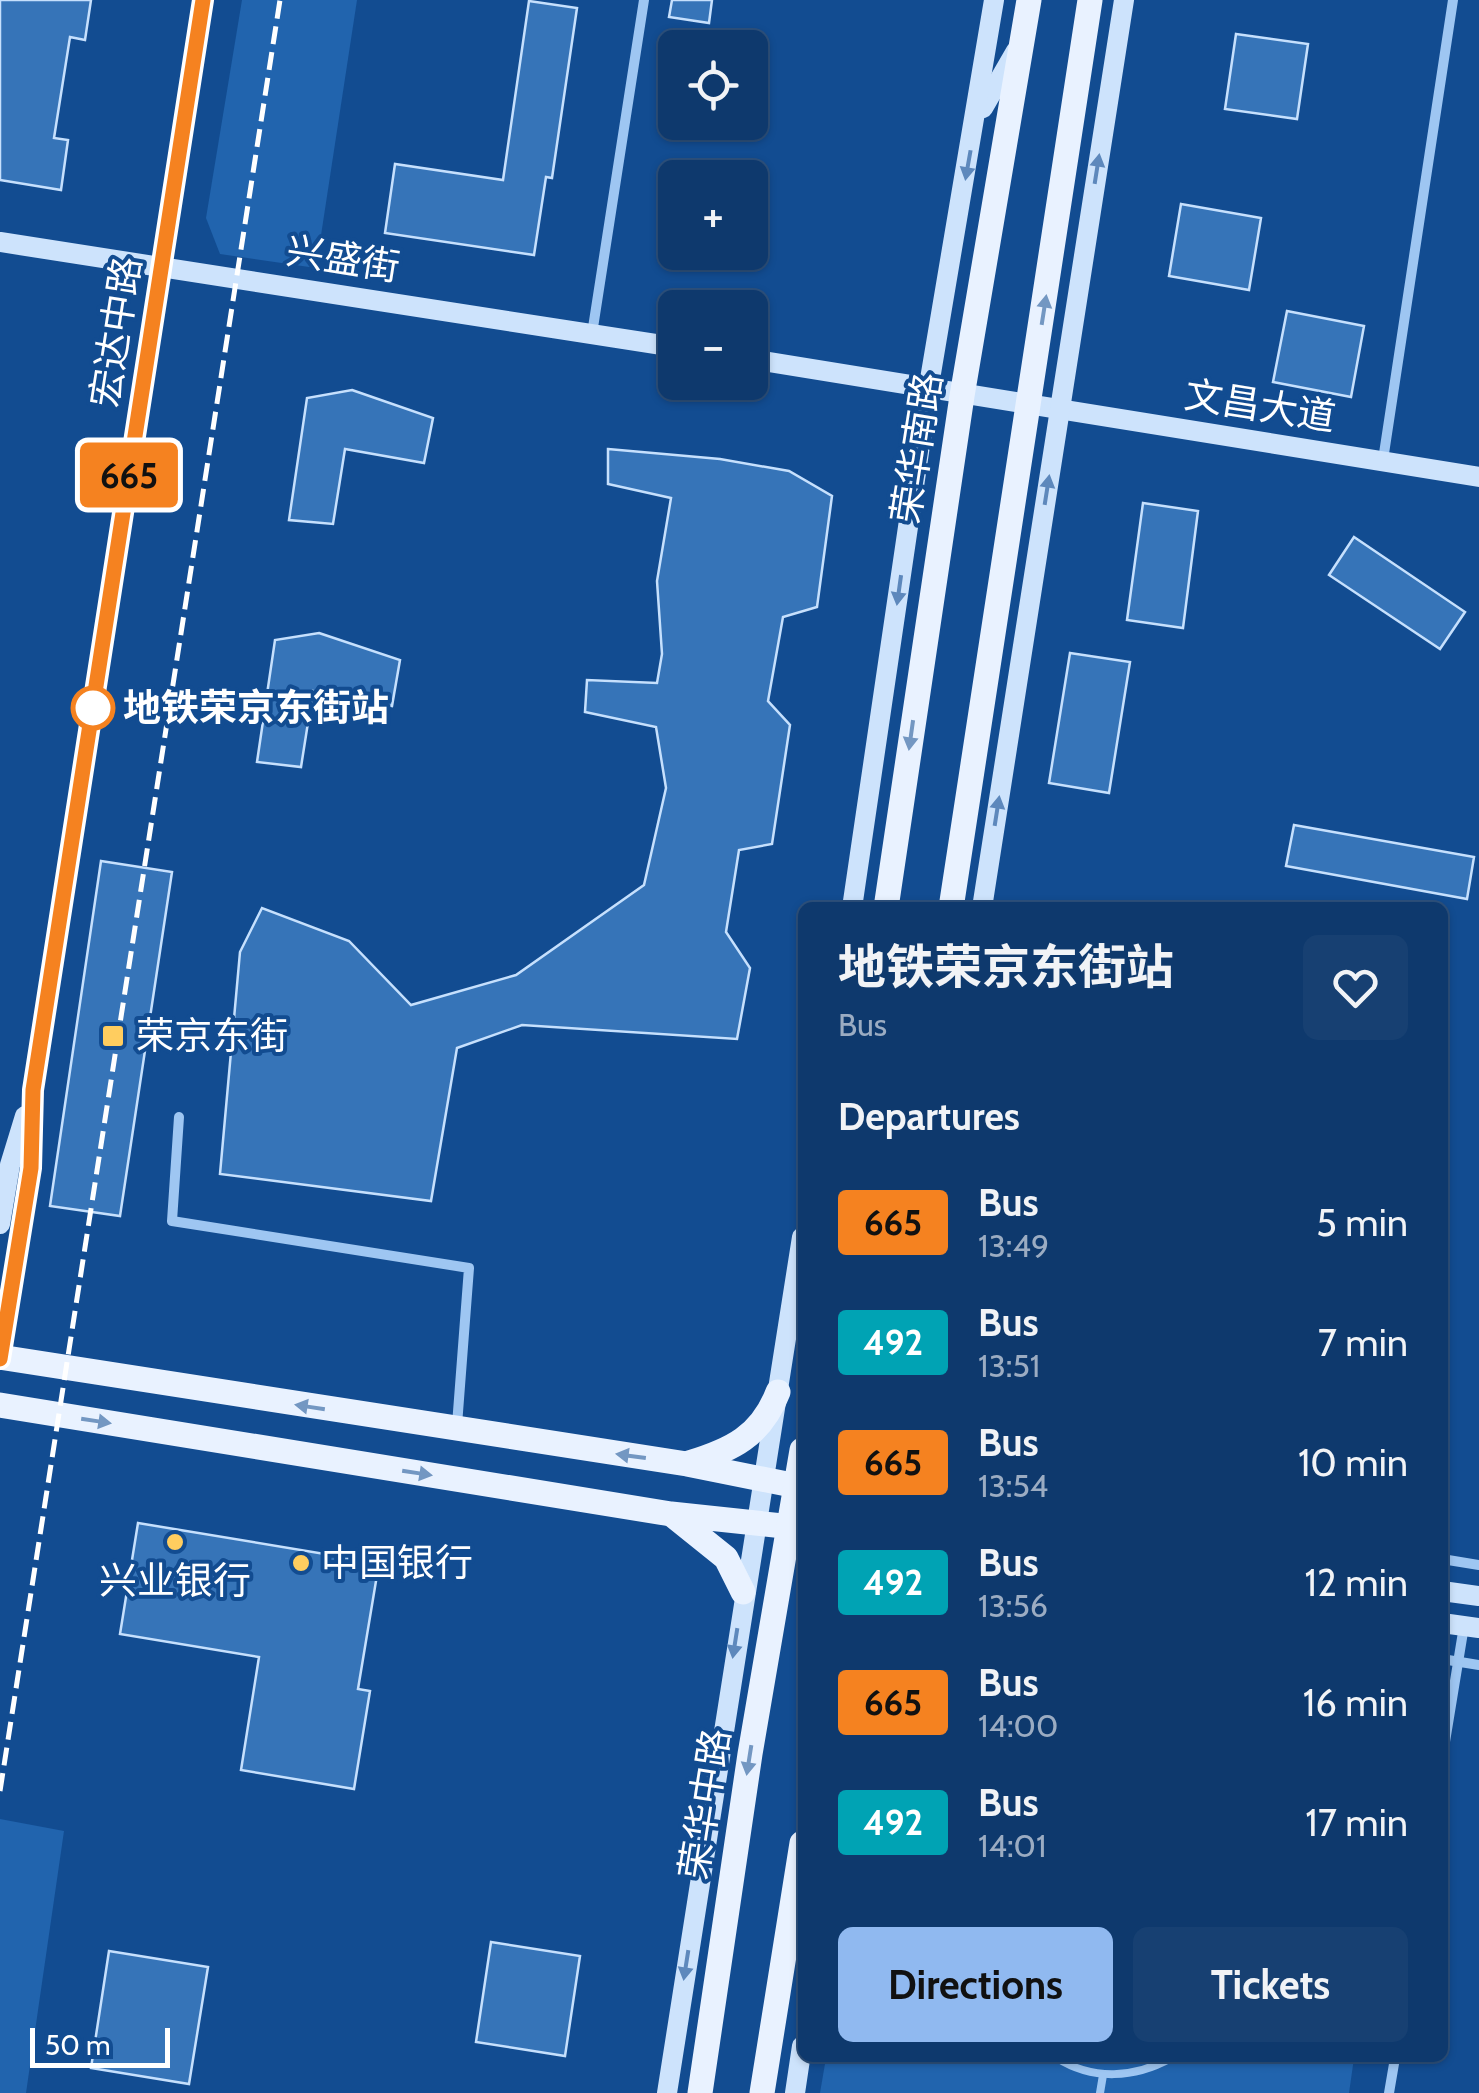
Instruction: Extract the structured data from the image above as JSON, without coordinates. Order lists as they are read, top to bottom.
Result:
{
  "streets": {
    "main road": ["荣华南路", "荣华中路"],
    "street": ["兴盛街", "宏达中路", "文昌大道"]
  },
  "crossings": [
    ["兴盛街", "宏达中路"],
    ["文昌大道", "荣华南路"]
  ],
  "places": {
    "other": ["地铁荣京东街站", "兴业银行", "中国银行"],
    "transit": ["荣京东街"]
  },
  "lines": ["bus line 665"],
  "scale_bar": "50 m",
  "page": {
    "on_map": "665",
    "map_buttons": ["+", "−"],
    "heading": [
      ["地铁荣京东街站", "Bus"],
      "Departures"
    ],
    "list": [
      {
        "mark": "665",
        "name": "Bus",
        "note": "13:49",
        "value": "5 min"
      },
      {
        "mark": "492",
        "name": "Bus",
        "note": "13:51",
        "value": "7 min"
      },
      {
        "mark": "665",
        "name": "Bus",
        "note": "13:54",
        "value": "10 min"
      },
      {
        "mark": "492",
        "name": "Bus",
        "note": "13:56",
        "value": "12 min"
      },
      {
        "mark": "665",
        "name": "Bus",
        "note": "14:00",
        "value": "16 min"
      },
      {
        "mark": "492",
        "name": "Bus",
        "note": "14:01",
        "value": "17 min"
      }
    ],
    "buttons": ["Directions", "Tickets"],
    "scale": "50 m"
  }
}
